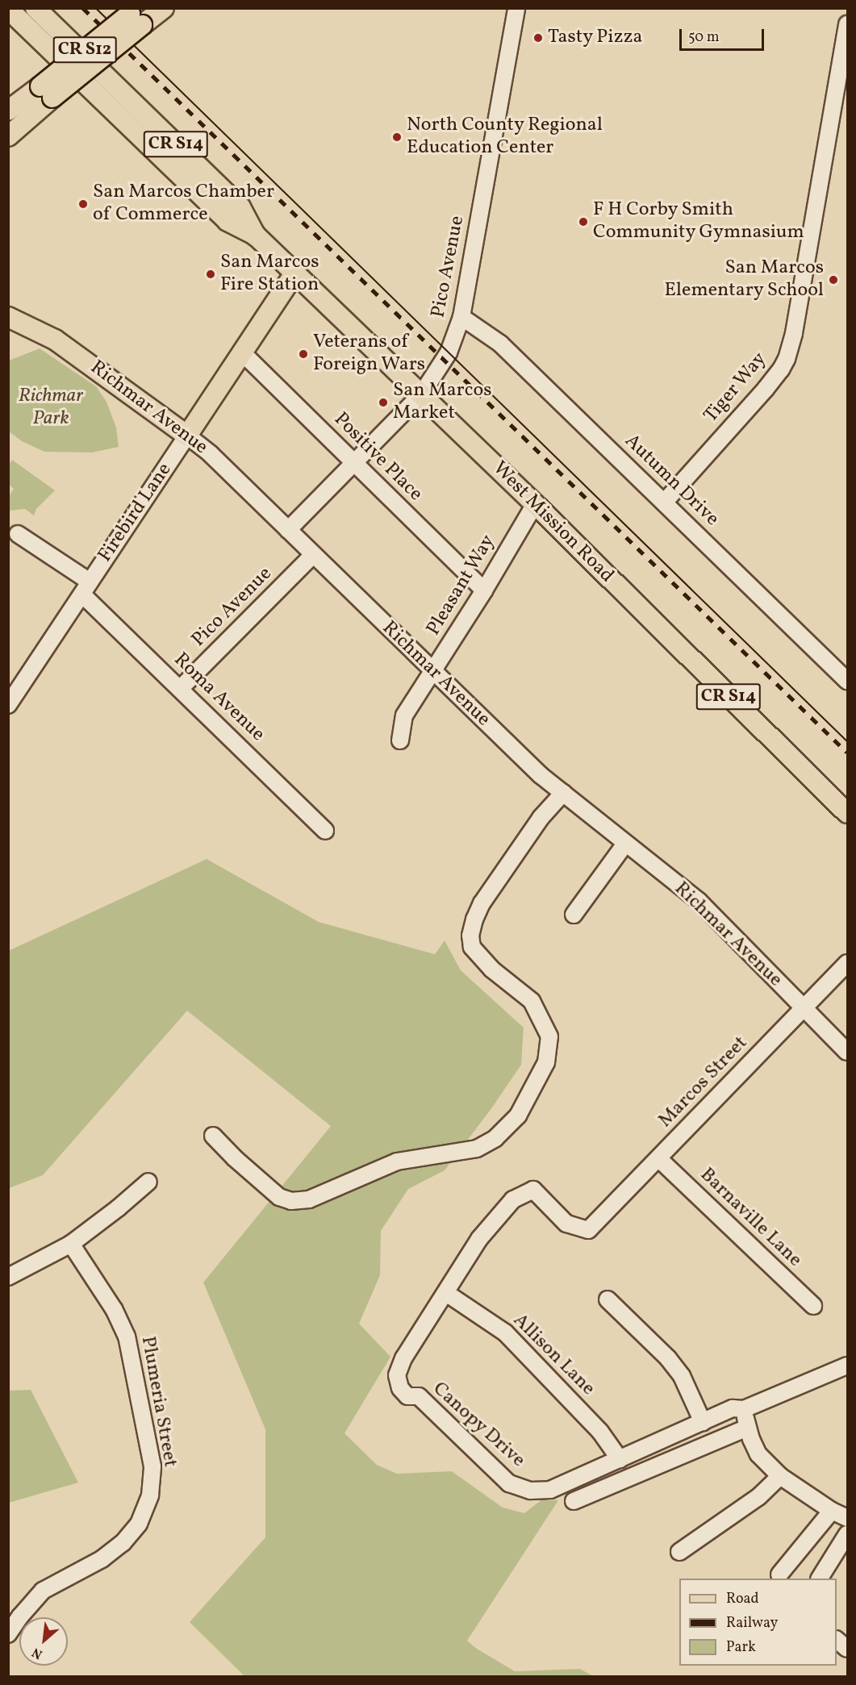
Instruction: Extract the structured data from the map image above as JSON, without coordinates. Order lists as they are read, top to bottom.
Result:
{
  "streets": {
    "main road": [
      "CR S12",
      "CR S14",
      "Richmar Avenue",
      "Firebird Lane",
      "West Mission Road"
    ],
    "street": [
      "Pico Avenue",
      "Tiger Way",
      "Positive Place",
      "Autumn Drive",
      "Pleasant Way",
      "Roma Avenue",
      "Marcos Street",
      "Barnaville Lane",
      "Allison Lane",
      "Plumeria Street",
      "Canopy Drive"
    ]
  },
  "crossings": [
    ["Pico Avenue", "Richmar Avenue"],
    ["Pico Avenue", "Positive Place"],
    ["Pico Avenue", "Autumn Drive"],
    ["Pico Avenue", "West Mission Road"],
    ["Pico Avenue", "Roma Avenue"],
    ["Tiger Way", "Autumn Drive"],
    ["Richmar Avenue", "Firebird Lane"],
    ["Richmar Avenue", "Pleasant Way"],
    ["Richmar Avenue", "Marcos Street"],
    ["Positive Place", "Firebird Lane"],
    ["Positive Place", "Pleasant Way"],
    ["Firebird Lane", "West Mission Road"],
    ["Firebird Lane", "Roma Avenue"],
    ["West Mission Road", "Pleasant Way"],
    ["Marcos Street", "Barnaville Lane"],
    ["Marcos Street", "Canopy Drive"],
    ["Allison Lane", "Canopy Drive"]
  ],
  "parks": ["Richmar Park"],
  "places": [
    "Tasty Pizza",
    "North County Regional Education Center",
    "San Marcos Chamber of Commerce",
    "F H Corby Smith Community Gymnasium",
    "San Marcos Fire Station",
    "San Marcos Elementary School",
    "Veterans of Foreign Wars",
    "San Marcos Market"
  ],
  "legend": ["Road", "Railway", "Park"],
  "scale_bar": "50 m",
  "north": "bottom left"
}
